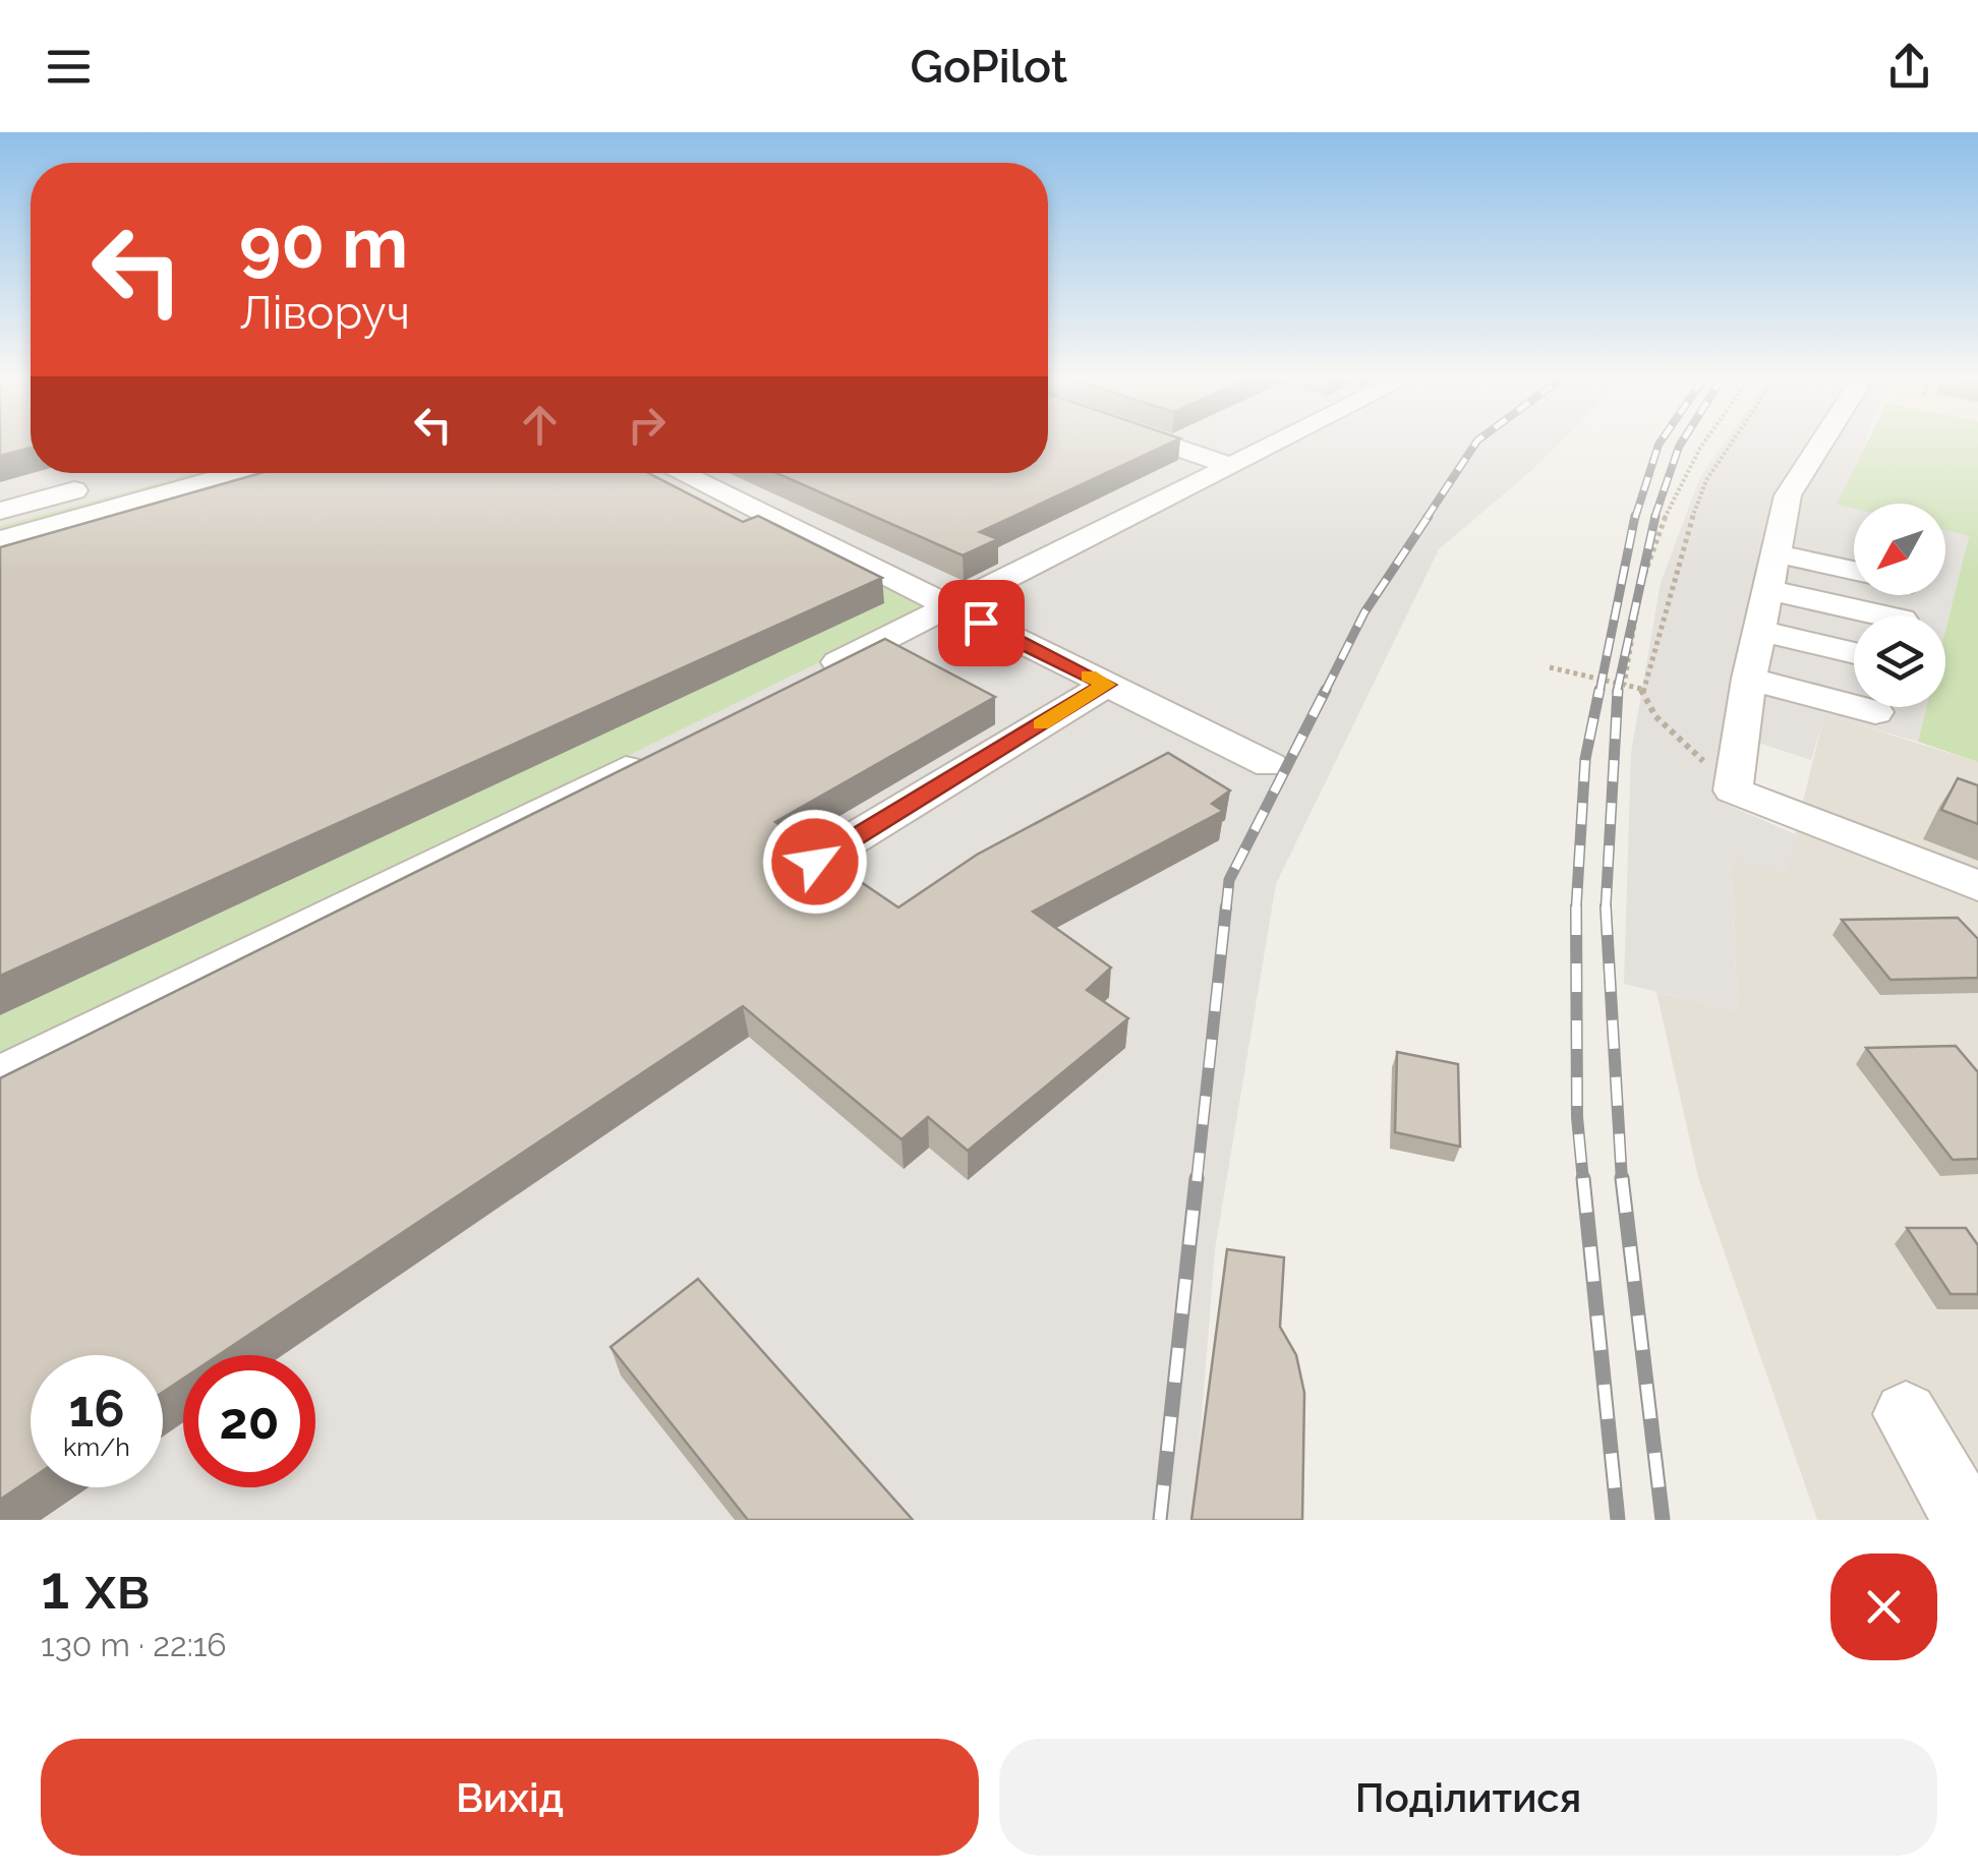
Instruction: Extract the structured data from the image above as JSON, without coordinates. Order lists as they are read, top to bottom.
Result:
{
  "north": "bottom left",
  "page": {
    "header": "GoPilot",
    "turn": ["90 m", "Ліворуч"],
    "speed": "16 km/h",
    "limit": "20",
    "heading": ["1 хв", "130 m · 22:16"],
    "buttons": ["Вихід", "Поділитися"]
  }
}
